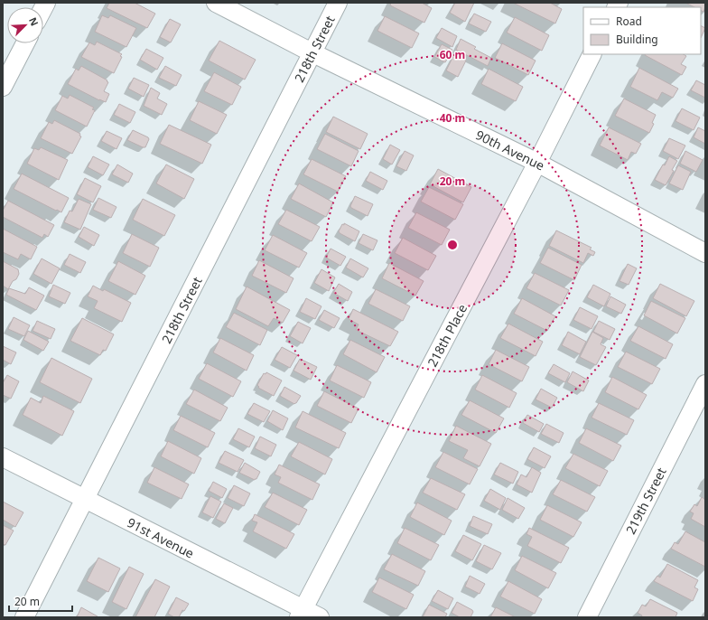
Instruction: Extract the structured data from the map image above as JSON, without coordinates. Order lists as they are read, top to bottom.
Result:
{
  "streets": {
    "street": [
      "218th Street",
      "90th Avenue",
      "218th Place",
      "219th Street",
      "91st Avenue"
    ]
  },
  "crossings": [
    ["218th Street", "90th Avenue"],
    ["218th Street", "91st Avenue"],
    ["90th Avenue", "218th Place"],
    ["218th Place", "91st Avenue"]
  ],
  "legend": ["Road", "Building"],
  "scale_bar": "20 m",
  "north": "top right",
  "rings": ["60 m", "40 m", "20 m"]
}
